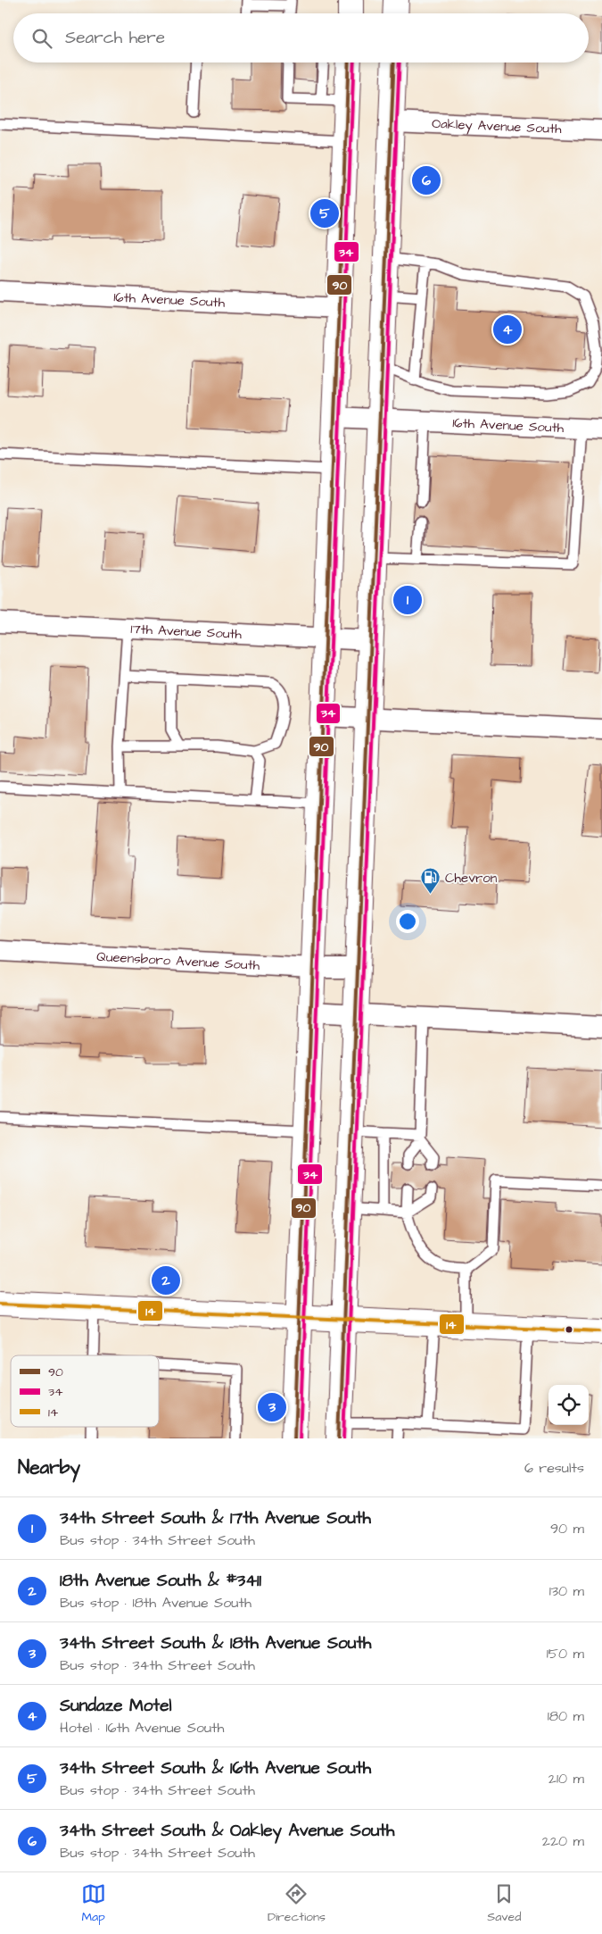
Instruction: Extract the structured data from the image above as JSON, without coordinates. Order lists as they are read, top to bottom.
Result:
{
  "streets": {
    "street": [
      "Oakley Avenue South",
      "16th Avenue South",
      "17th Avenue South",
      "Queensboro Avenue South"
    ]
  },
  "places": {
    "fuel station": ["Chevron"]
  },
  "lines": ["transit line 90", "transit line 34", "transit line 14"],
  "legend": ["90", "34", "14"],
  "page": {
    "search": "Search here",
    "pins": [
      "6",
      "5",
      "4",
      "1",
      "2",
      "3"
    ],
    "heading": ["Nearby", "6 results"],
    "list": [
      {
        "mark": "1",
        "name": "34th Street South & 17th Avenue South",
        "note": "Bus stop · 34th Street South",
        "value": "90 m"
      },
      {
        "mark": "2",
        "name": "18th Avenue South & #3411",
        "note": "Bus stop · 18th Avenue South",
        "value": "130 m"
      },
      {
        "mark": "3",
        "name": "34th Street South & 18th Avenue South",
        "note": "Bus stop · 34th Street South",
        "value": "150 m"
      },
      {
        "mark": "4",
        "name": "Sundaze Motel",
        "note": "Hotel · 16th Avenue South",
        "value": "180 m"
      },
      {
        "mark": "5",
        "name": "34th Street South & 16th Avenue South",
        "note": "Bus stop · 34th Street South",
        "value": "210 m"
      },
      {
        "mark": "6",
        "name": "34th Street South & Oakley Avenue South",
        "note": "Bus stop · 34th Street South",
        "value": "220 m"
      }
    ],
    "nav": ["Map", "Directions", "Saved"]
  }
}
